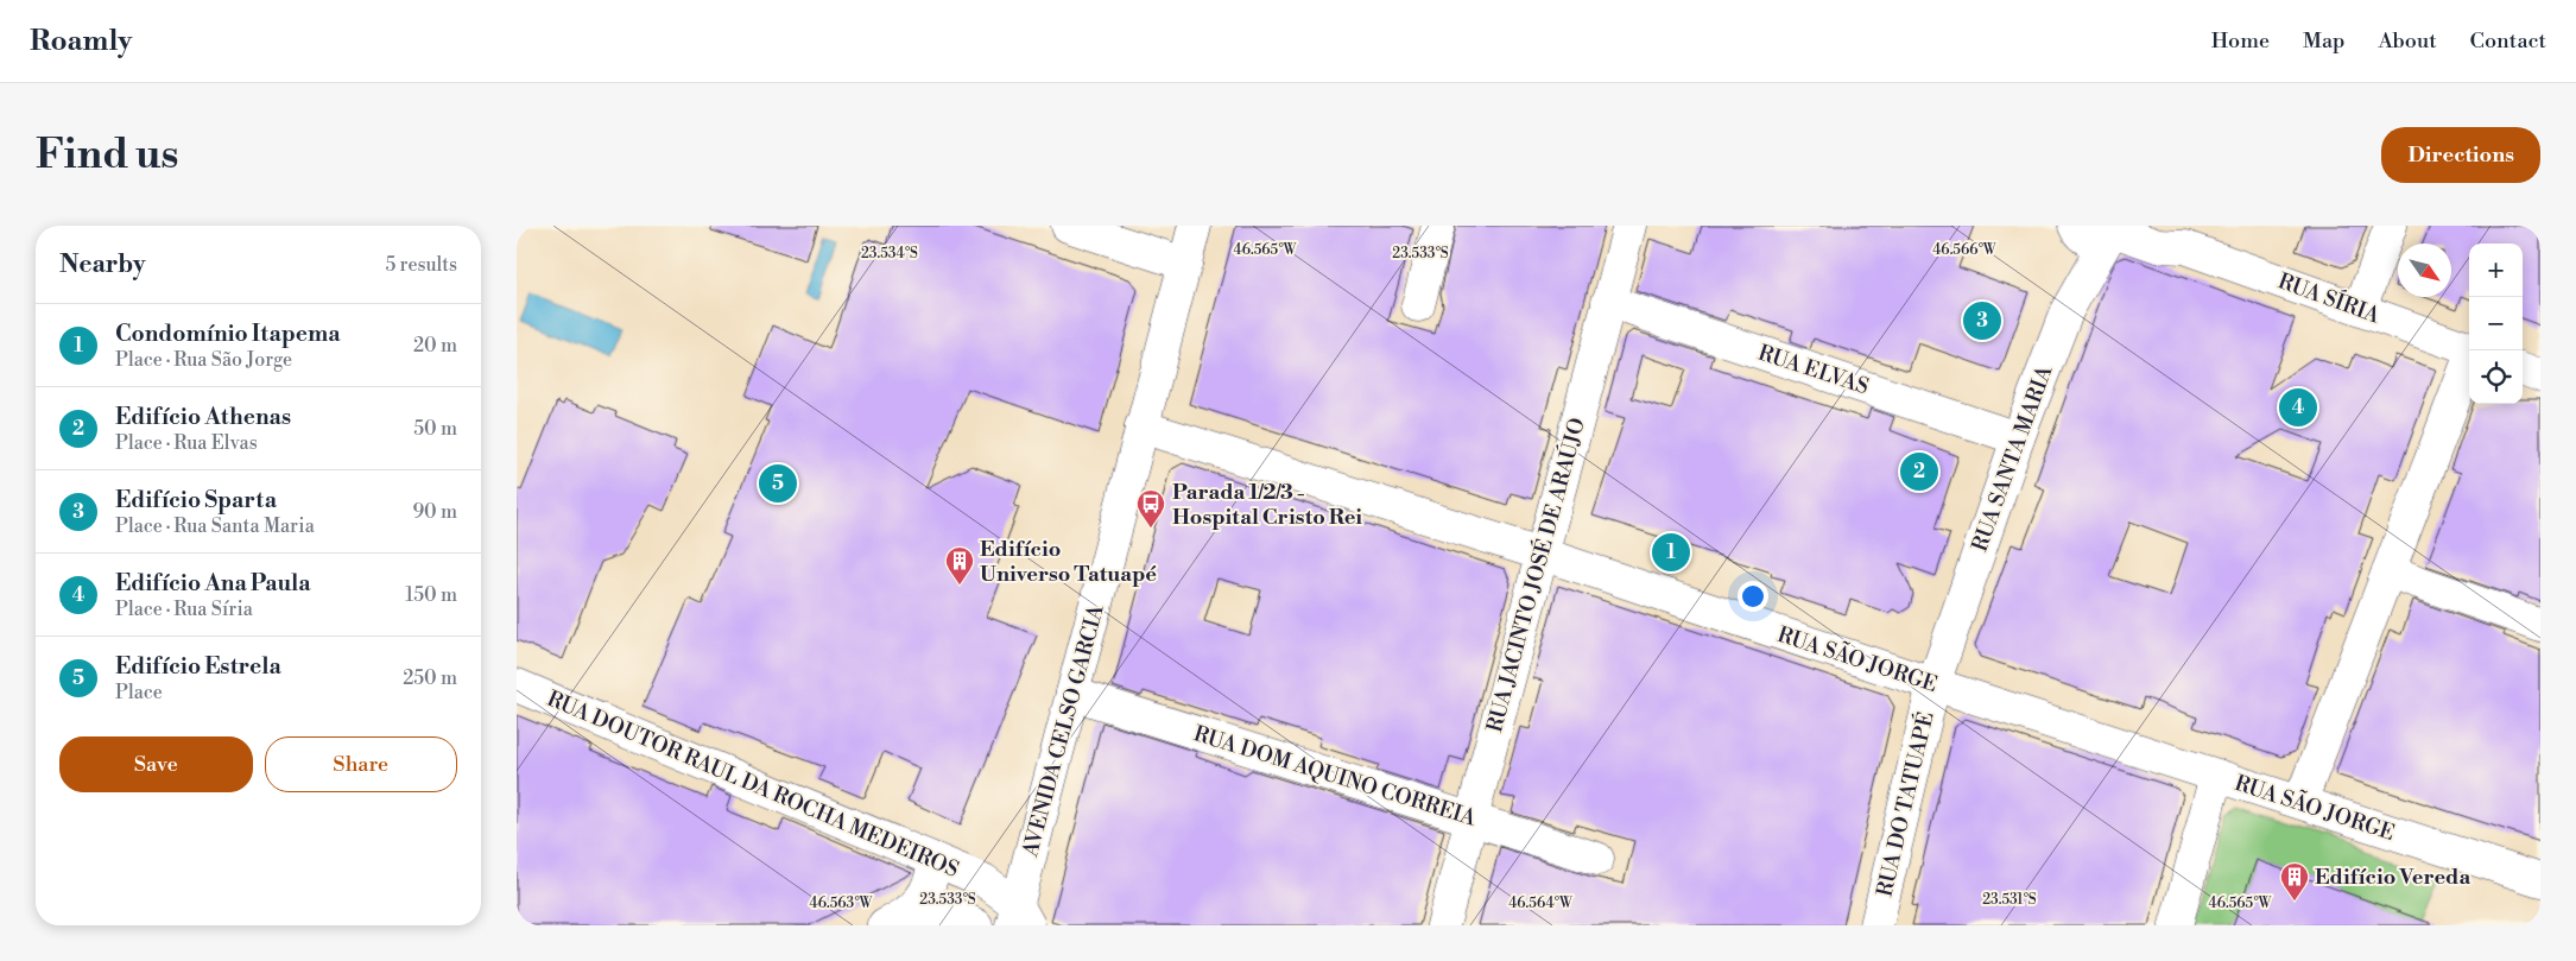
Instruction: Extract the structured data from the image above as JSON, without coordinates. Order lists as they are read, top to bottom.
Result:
{
  "streets": {
    "street": [
      "RUA SÍRIA",
      "RUA ELVAS",
      "RUA SANTA MARIA",
      "RUA JACINTO JOSÉ DE ARAÚJO",
      "RUA SÃO JORGE",
      "AVENIDA CELSO GARCIA",
      "RUA DOM AQUINO CORREIA",
      "RUA DOUTOR RAUL DA ROCHA MEDEIROS",
      "RUA DO TATUAPÉ"
    ]
  },
  "crossings": [
    ["RUA SÍRIA", "RUA SANTA MARIA"],
    ["RUA ELVAS", "RUA SANTA MARIA"],
    ["RUA ELVAS", "RUA JACINTO JOSÉ DE ARAÚJO"],
    ["RUA SANTA MARIA", "RUA SÃO JORGE"],
    ["RUA SANTA MARIA", "RUA DO TATUAPÉ"],
    ["RUA JACINTO JOSÉ DE ARAÚJO", "RUA SÃO JORGE"],
    ["RUA JACINTO JOSÉ DE ARAÚJO", "RUA DOM AQUINO CORREIA"],
    ["RUA SÃO JORGE", "AVENIDA CELSO GARCIA"],
    ["RUA SÃO JORGE", "RUA DO TATUAPÉ"],
    ["AVENIDA CELSO GARCIA", "RUA DOM AQUINO CORREIA"],
    ["AVENIDA CELSO GARCIA", "RUA DOUTOR RAUL DA ROCHA MEDEIROS"]
  ],
  "places": {
    "bus stop": ["Parada 1/2/3 - Hospital Cristo Rei"],
    "building": ["Edifício Universo Tatuapé", "Edifício Vereda"]
  },
  "north": "bottom right",
  "page": {
    "header": "Roamly",
    "nav": [
      "Home",
      "Map",
      "About",
      "Contact"
    ],
    "buttons": [
      "Directions",
      ["Save", "Share"]
    ],
    "title": "Find us",
    "heading": ["Nearby", "5 results"],
    "map_buttons": ["+", "−"],
    "pins": [
      "3",
      "4",
      "2",
      "5",
      "1"
    ],
    "list": [
      {
        "mark": "1",
        "name": "Condomínio Itapema",
        "note": "Place · Rua São Jorge",
        "value": "20 m"
      },
      {
        "mark": "2",
        "name": "Edifício Athenas",
        "note": "Place · Rua Elvas",
        "value": "50 m"
      },
      {
        "mark": "3",
        "name": "Edifício Sparta",
        "note": "Place · Rua Santa Maria",
        "value": "90 m"
      },
      {
        "mark": "4",
        "name": "Edifício Ana Paula",
        "note": "Place · Rua Síria",
        "value": "150 m"
      },
      {
        "mark": "5",
        "name": "Edifício Estrela",
        "note": "Place",
        "value": "250 m"
      }
    ]
  },
  "coordinates": [
    "46.565°W",
    "46.566°W",
    "23.534°S",
    "23.533°S",
    "23.531°S",
    "46.563°W",
    "46.564°W"
  ]
}
